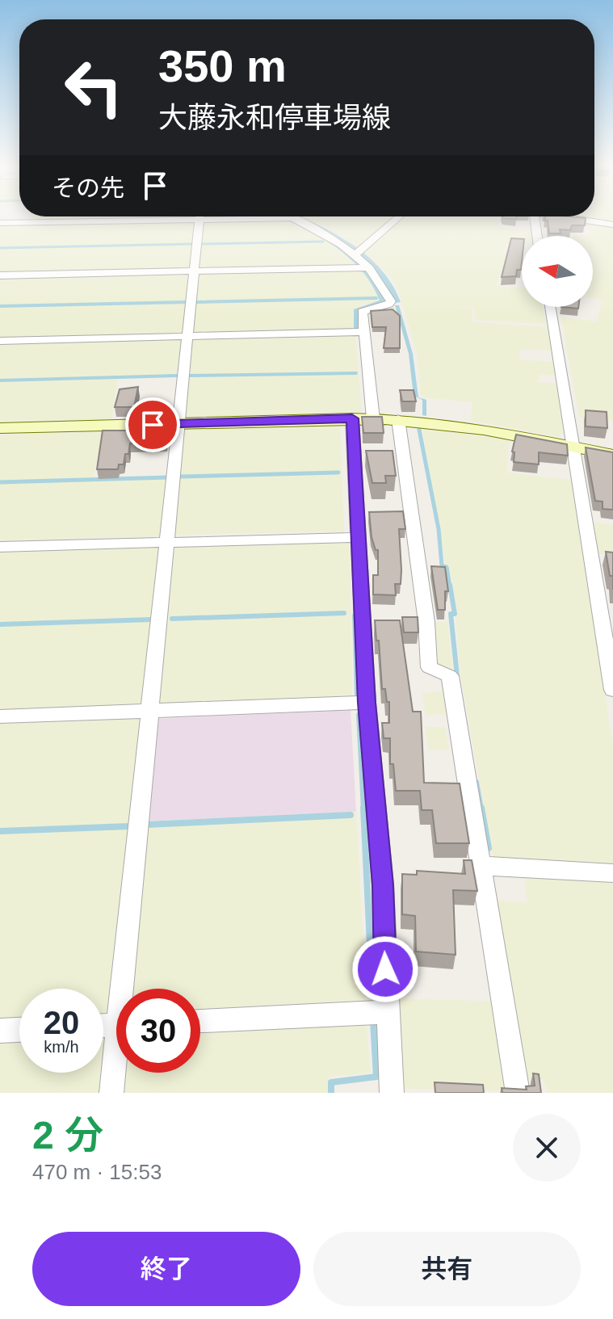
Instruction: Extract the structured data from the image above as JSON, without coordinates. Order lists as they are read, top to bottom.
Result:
{
  "north": "left",
  "page": {
    "turn": ["350 m", "大藤永和停車場線"],
    "then": "その先",
    "speed": "20 km/h",
    "limit": "30",
    "heading": ["2 分", "470 m · 15:53"],
    "buttons": ["終了", "共有"]
  }
}
